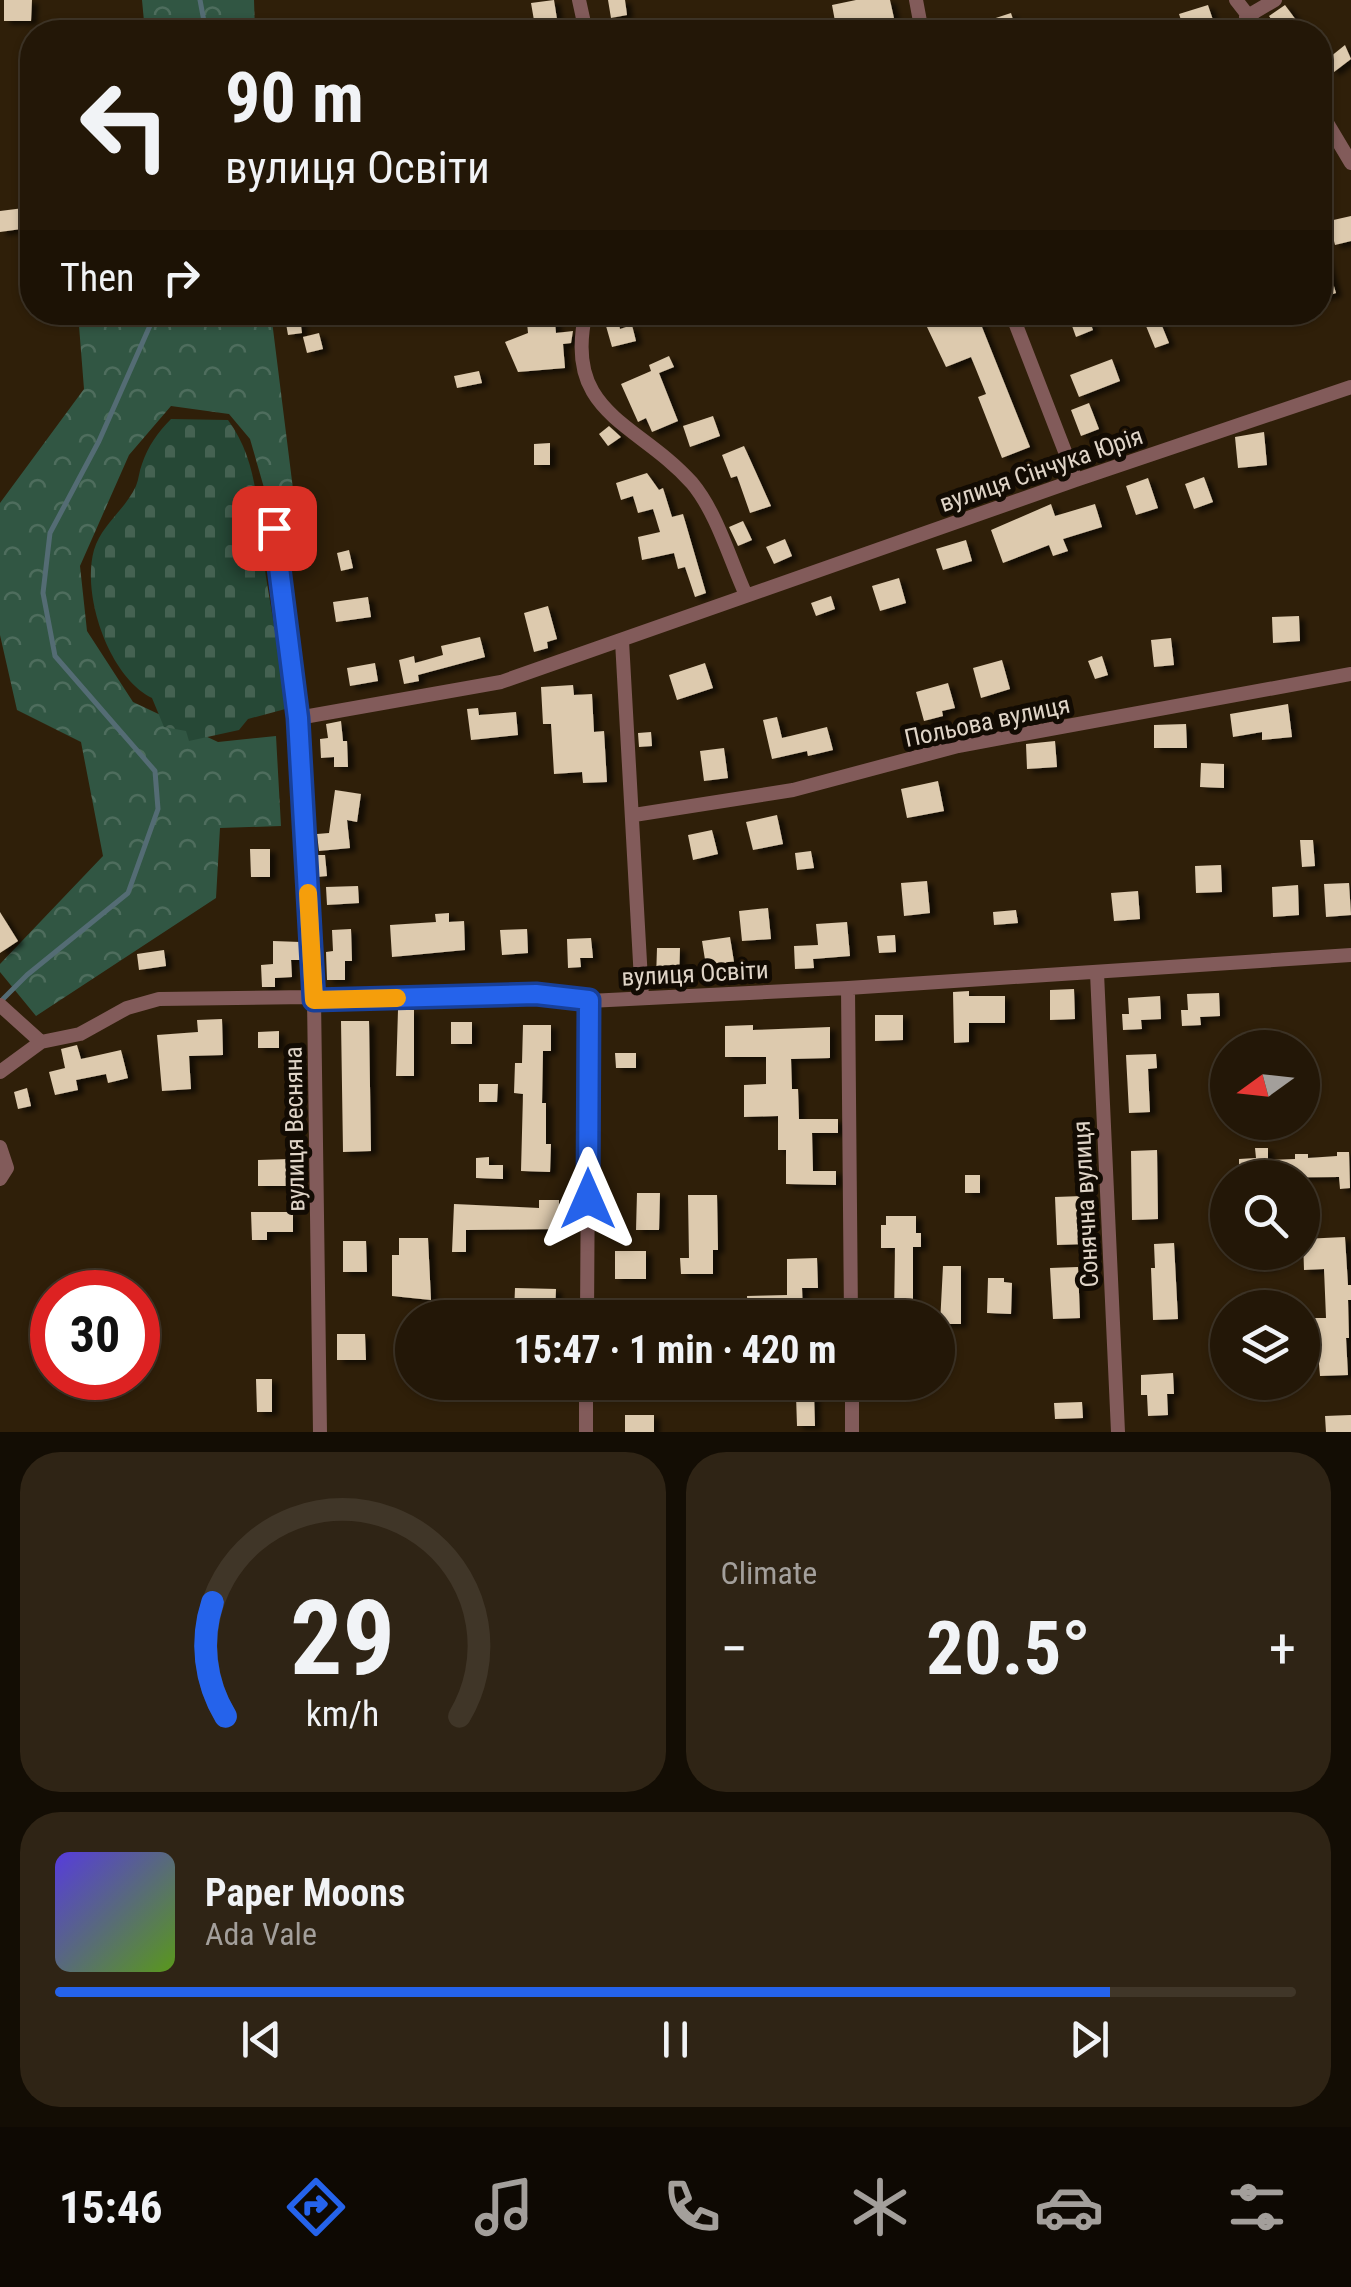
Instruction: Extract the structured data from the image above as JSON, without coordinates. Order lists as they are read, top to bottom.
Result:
{
  "streets": {
    "street": [
      "вулиця Сінчука Юрія",
      "Польова вулиця",
      "вулиця Освіти",
      "вулиця Весняна",
      "Сонячна вулиця"
    ]
  },
  "crossings": [
    ["вулиця Сінчука Юрія", "вулиця Весняна"],
    ["вулиця Освіти", "вулиця Весняна"],
    ["вулиця Освіти", "Сонячна вулиця"]
  ],
  "north": "left",
  "page": {
    "turn": ["90 m", "вулиця Освіти"],
    "then": "Then",
    "limit": "30",
    "trip": "15:47 · 1 min · 420 m",
    "tile": "Climate",
    "heat": ["−", "20.5°", "+"],
    "song": ["Paper Moons", "Ada Vale"],
    "tabs": "15:46",
    "gauge": ["29", "km/h"]
  }
}
